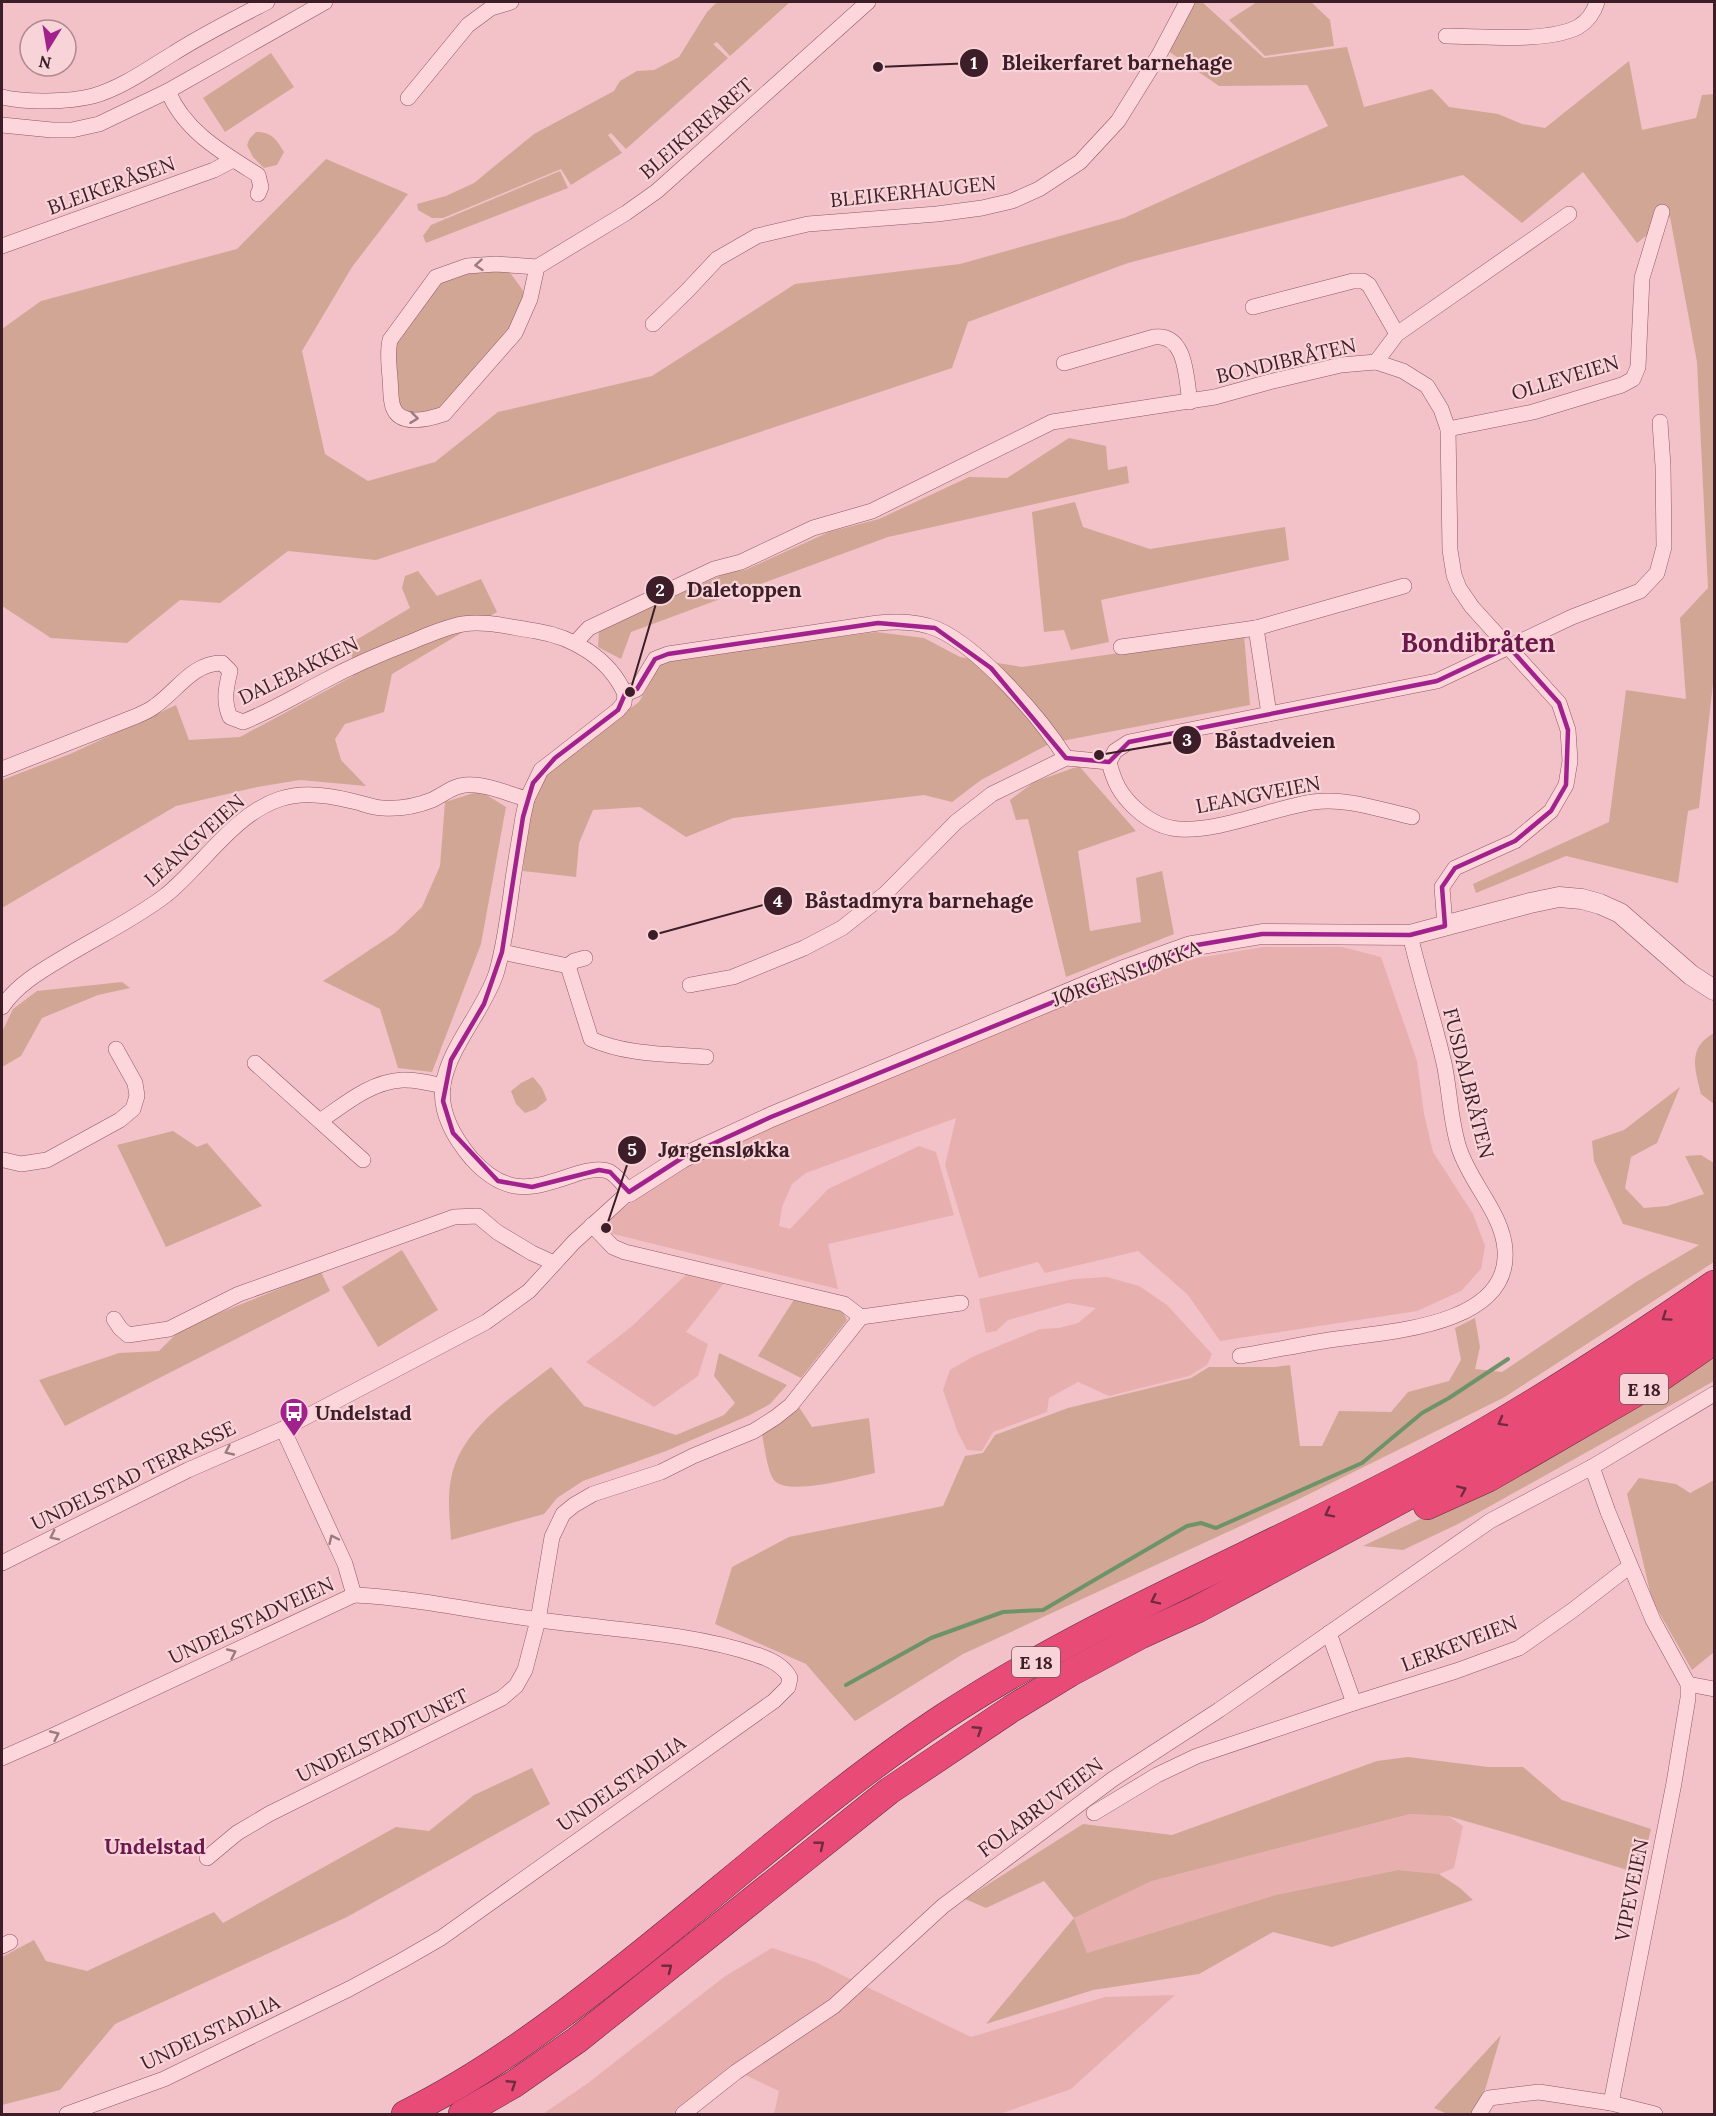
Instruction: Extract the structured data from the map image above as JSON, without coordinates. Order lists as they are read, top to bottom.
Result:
{
  "streets": {
    "highway": ["E 18"],
    "street": [
      "BLEIKERFARET",
      "BLEIKERÅSEN",
      "BLEIKERHAUGEN",
      "BONDIBRÅTEN",
      "OLLEVEIEN",
      "DALEBAKKEN",
      "LEANGVEIEN",
      "JØRGENSLØKKA",
      "FUSDALBRÅTEN",
      "UNDELSTAD TERRASSE",
      "UNDELSTADVEIEN",
      "LERKEVEIEN",
      "UNDELSTADTUNET",
      "UNDELSTADLIA",
      "FOLABRUVEIEN",
      "VIPEVEIEN"
    ]
  },
  "crossings": [
    ["BONDIBRÅTEN", "OLLEVEIEN"],
    ["BONDIBRÅTEN", "DALEBAKKEN"],
    ["BONDIBRÅTEN", "JØRGENSLØKKA"],
    ["JØRGENSLØKKA", "FUSDALBRÅTEN"],
    ["JØRGENSLØKKA", "UNDELSTAD TERRASSE"],
    ["JØRGENSLØKKA", "UNDELSTADVEIEN"],
    ["UNDELSTAD TERRASSE", "UNDELSTADVEIEN"],
    ["UNDELSTADVEIEN", "UNDELSTADLIA"],
    ["UNDELSTADTUNET", "UNDELSTADLIA"]
  ],
  "one_way": ["UNDELSTAD TERRASSE"],
  "districts": ["Bondibråten", "Undelstad"],
  "places": {
    "other": [
      "Bleikerfaret barnehage",
      "Daletoppen",
      "Båstadveien",
      "Båstadmyra barnehage",
      "Jørgensløkka"
    ],
    "bus stop": ["Undelstad"]
  },
  "north": "bottom"
}
